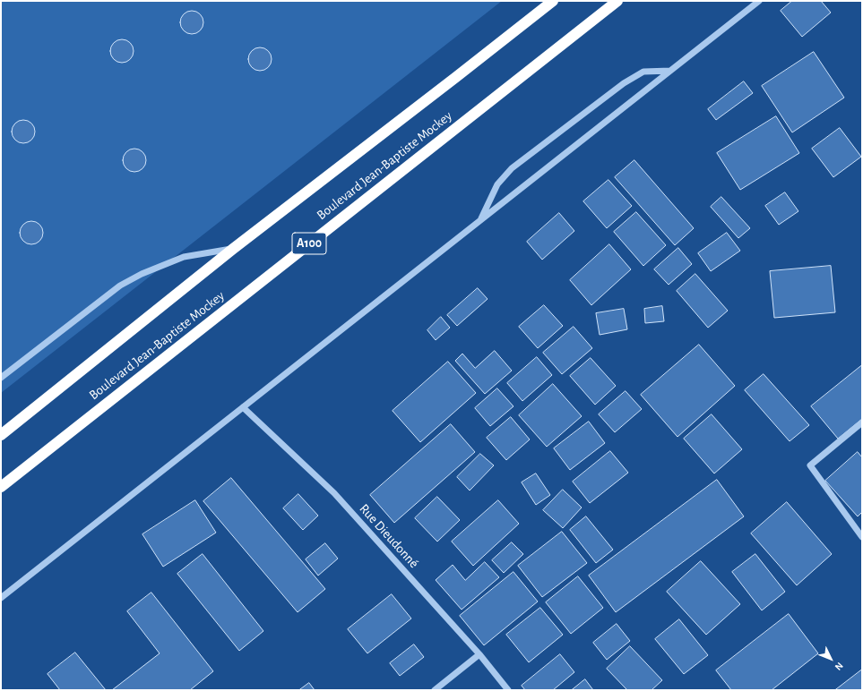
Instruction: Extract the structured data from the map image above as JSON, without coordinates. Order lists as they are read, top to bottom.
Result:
{
  "streets": {
    "highway": ["Boulevard Jean-Baptiste Mockey", "A100"],
    "street": ["Rue Dieudonné"]
  },
  "north": "bottom right"
}
